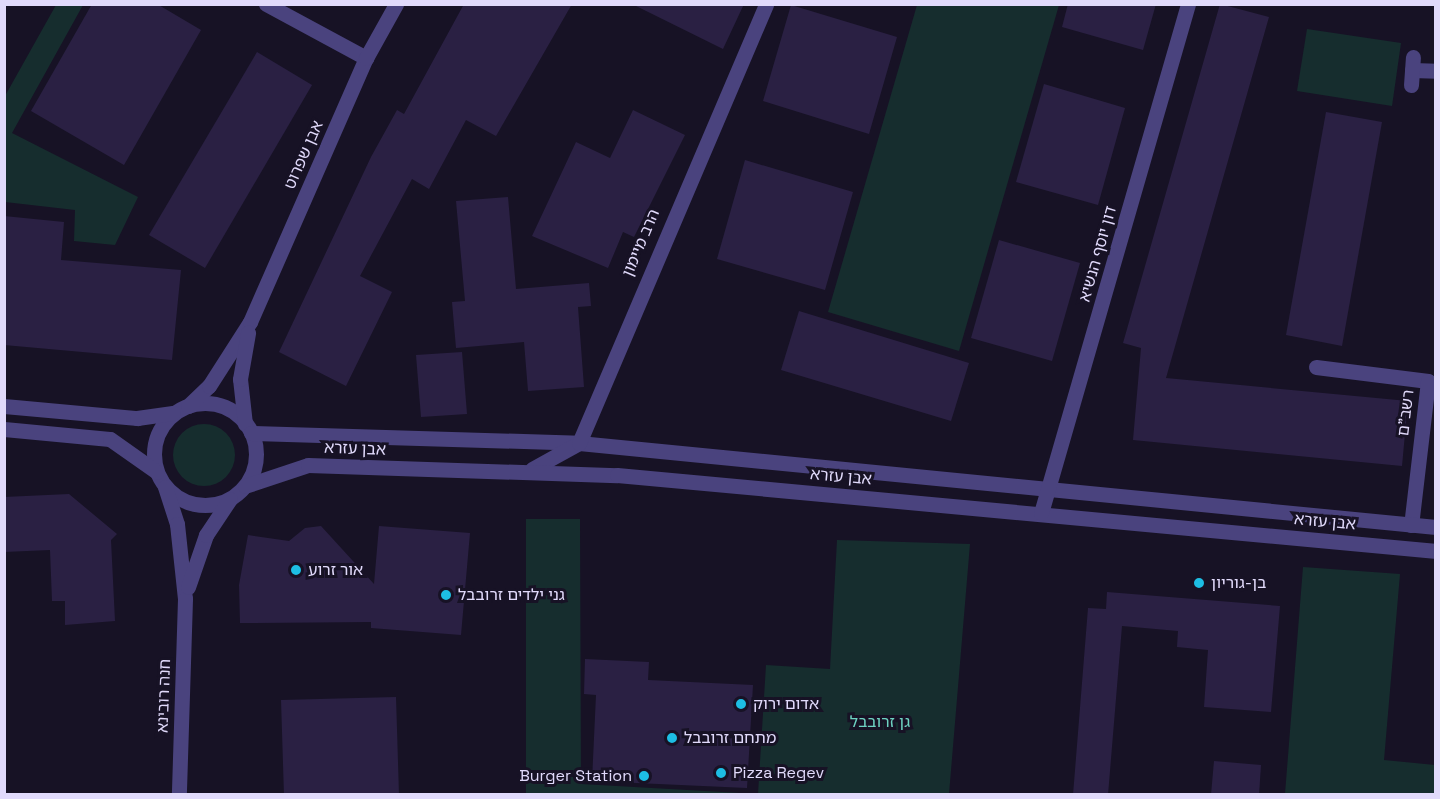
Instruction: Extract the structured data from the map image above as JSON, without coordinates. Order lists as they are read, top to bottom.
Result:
{
  "streets": {
    "street": [
      "אבן שפרוט",
      "הרב מיימון",
      "דון יוסף הנשיא",
      "רשב\"ם",
      "אבן עזרא",
      "חנה רובינא"
    ]
  },
  "crossings": [
    ["אבן שפרוט", "אבן עזרא"],
    ["אבן שפרוט", "חנה רובינא"],
    ["הרב מיימון", "אבן עזרא"],
    ["דון יוסף הנשיא", "אבן עזרא"],
    ["רשב\"ם", "אבן עזרא"],
    ["אבן עזרא", "חנה רובינא"]
  ],
  "parks": ["גן זרובבל"],
  "places": [
    "אור זרוע",
    "בן-גוריון",
    "גני ילדים זרובבל",
    "אדום ירוק",
    "מתחם זרובבל",
    "Pizza Regev",
    "Burger Station"
  ]
}
